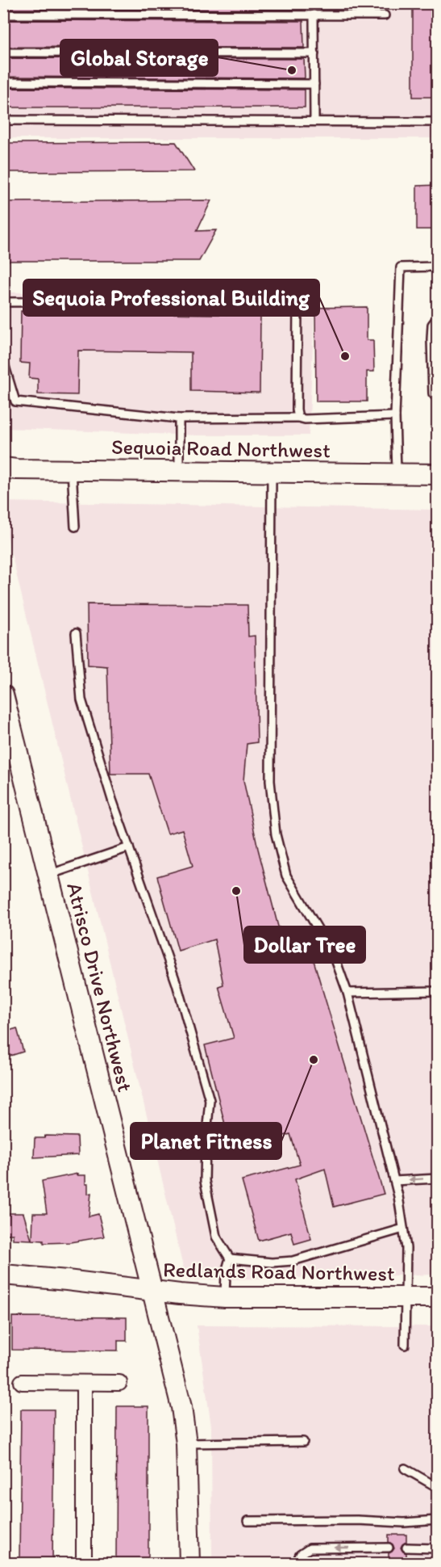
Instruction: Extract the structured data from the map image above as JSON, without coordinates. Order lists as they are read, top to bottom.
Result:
{
  "streets": {
    "street": ["Sequoia Road Northwest", "Atrisco Drive Northwest", "Redlands Road Northwest"]
  },
  "crossings": [
    ["Atrisco Drive Northwest", "Redlands Road Northwest"]
  ],
  "places": [
    "Global Storage",
    "Sequoia Professional Building",
    "Dollar Tree",
    "Planet Fitness"
  ]
}
